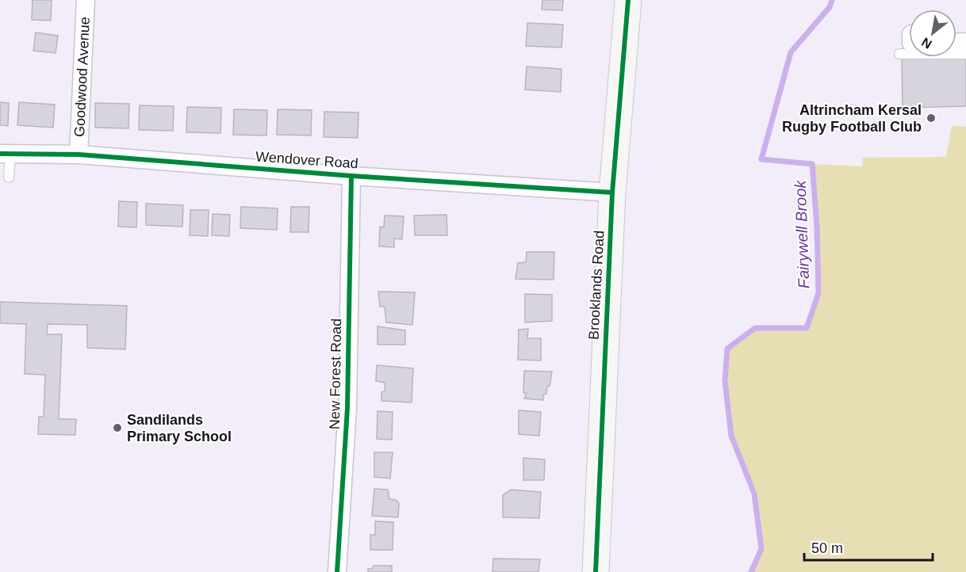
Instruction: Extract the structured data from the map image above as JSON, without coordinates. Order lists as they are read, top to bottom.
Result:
{
  "streets": {
    "street": [
      "Goodwood Avenue",
      "Wendover Road",
      "Brooklands Road",
      "New Forest Road"
    ]
  },
  "crossings": [
    ["Goodwood Avenue", "Wendover Road"],
    ["Wendover Road", "Brooklands Road"],
    ["Wendover Road", "New Forest Road"]
  ],
  "water": ["Fairywell Brook"],
  "places": ["Altrincham Kersal Rugby Football Club", "Sandilands Primary School"],
  "scale_bar": "50 m",
  "north": "bottom left"
}
